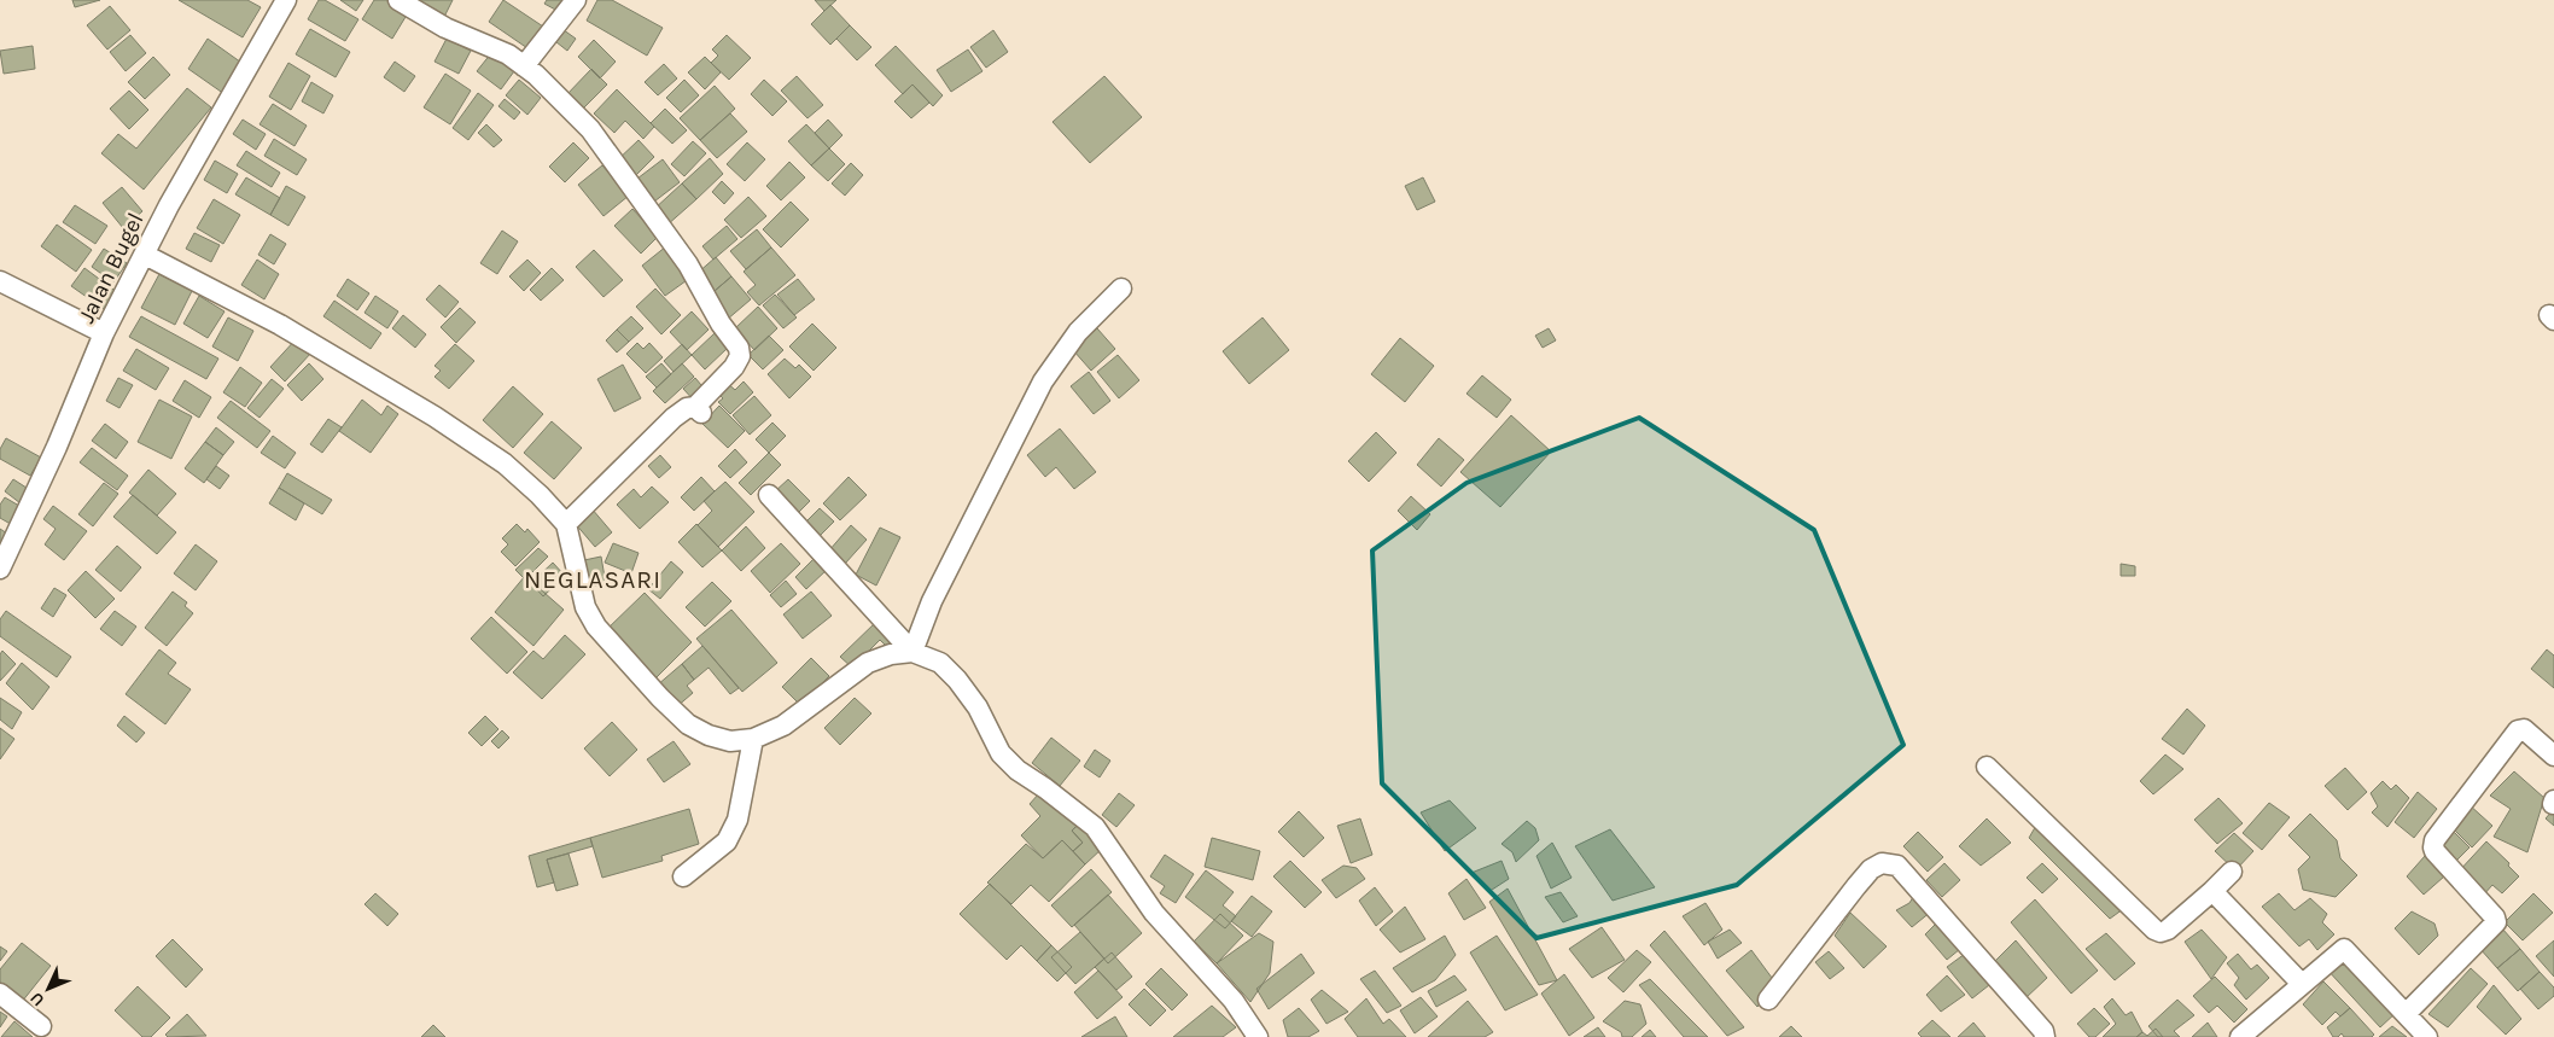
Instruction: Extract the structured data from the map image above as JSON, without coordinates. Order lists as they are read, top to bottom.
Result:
{
  "streets": {
    "street": ["Jalan Bugel"]
  },
  "districts": ["NEGLASARI"],
  "north": "bottom left"
}
